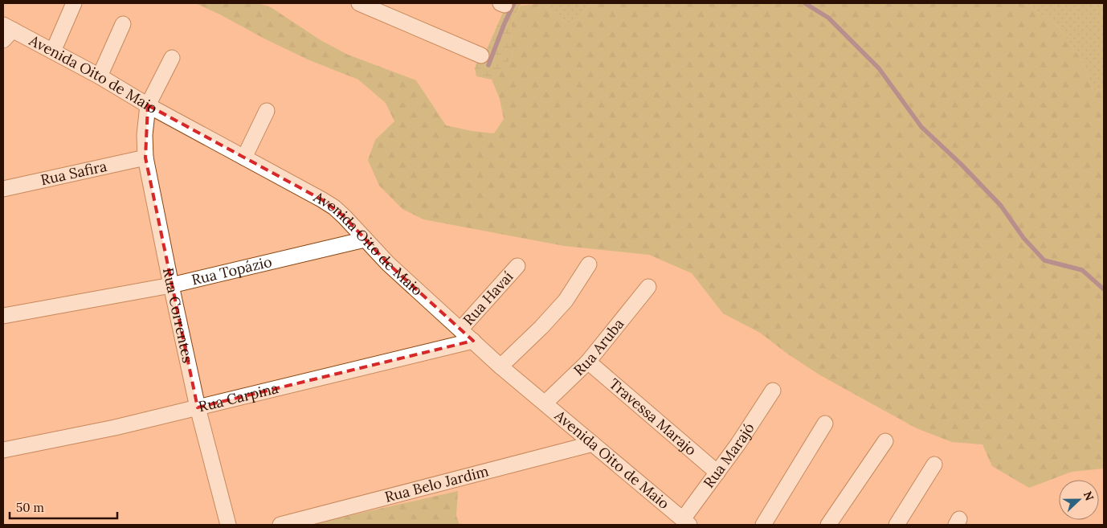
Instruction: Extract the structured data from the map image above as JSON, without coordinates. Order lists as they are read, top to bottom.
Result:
{
  "streets": {
    "street": [
      "Avenida Oito de Maio",
      "Rua Safira",
      "Rua Topázio",
      "Rua Havaí",
      "Rua Correntes",
      "Rua Aruba",
      "Rua Carpina",
      "Travessa Marajo",
      "Rua Marajó",
      "Rua Belo Jardim"
    ]
  },
  "crossings": [
    ["Avenida Oito de Maio", "Rua Topázio"],
    ["Avenida Oito de Maio", "Rua Havaí"],
    ["Avenida Oito de Maio", "Rua Correntes"],
    ["Avenida Oito de Maio", "Rua Aruba"],
    ["Avenida Oito de Maio", "Rua Carpina"],
    ["Avenida Oito de Maio", "Rua Marajó"],
    ["Avenida Oito de Maio", "Rua Belo Jardim"],
    ["Rua Safira", "Rua Correntes"],
    ["Rua Topázio", "Rua Correntes"],
    ["Rua Correntes", "Rua Carpina"],
    ["Rua Aruba", "Travessa Marajo"],
    ["Travessa Marajo", "Rua Marajó"]
  ],
  "scale_bar": "50 m",
  "north": "right"
}
